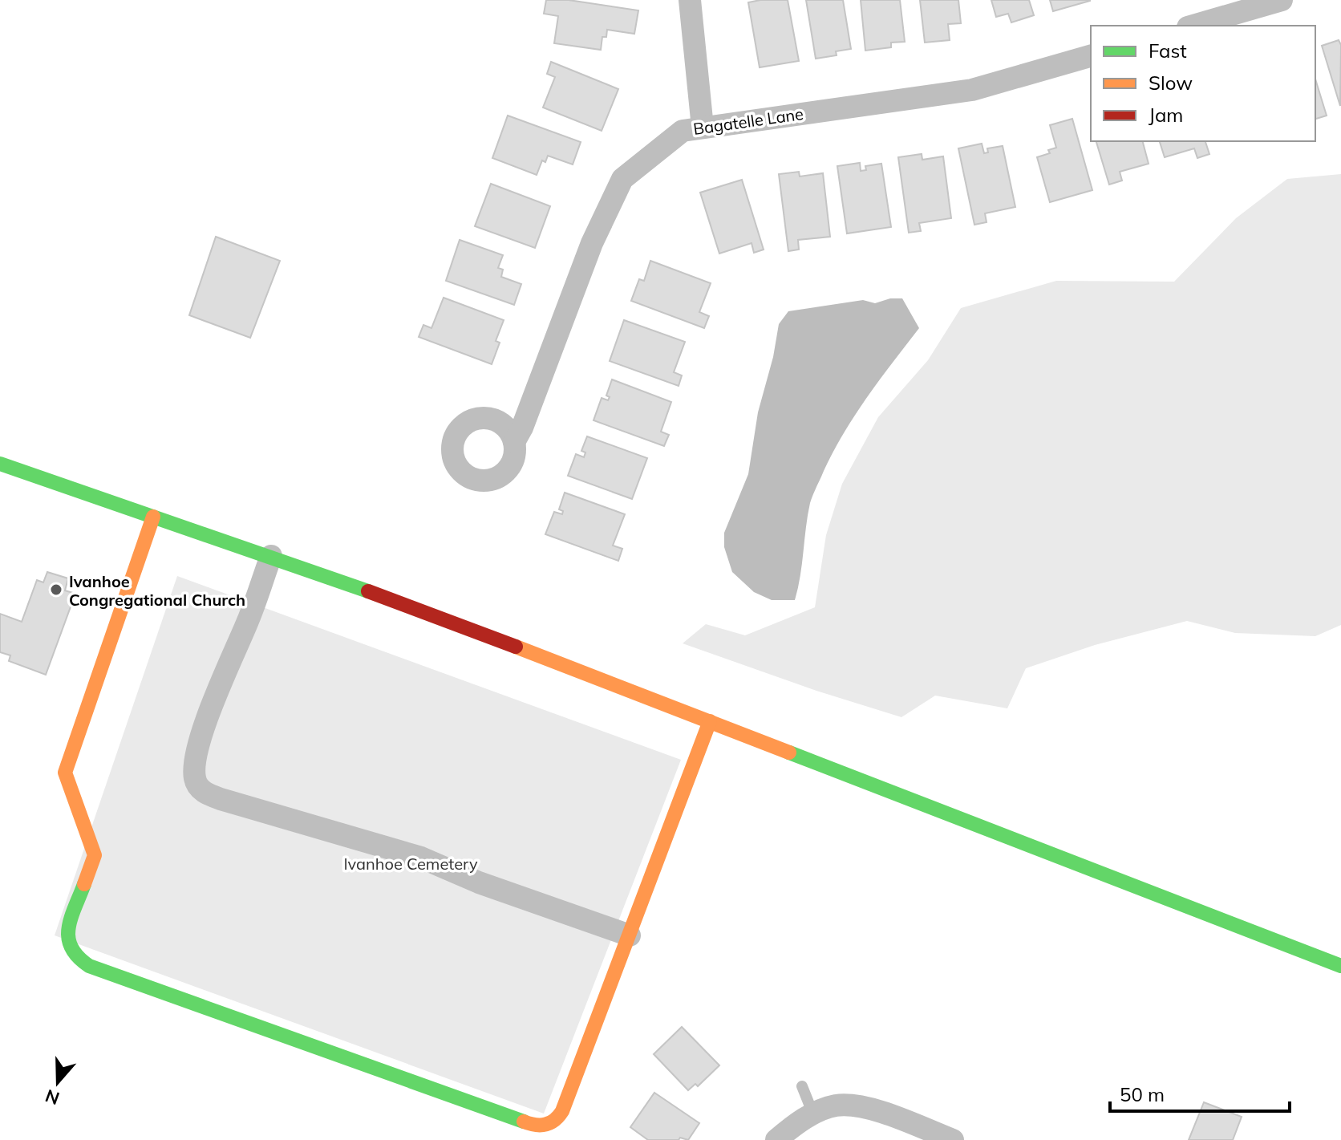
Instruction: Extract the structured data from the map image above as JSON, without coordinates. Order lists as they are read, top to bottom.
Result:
{
  "streets": {
    "street": ["Bagatelle Lane"]
  },
  "parks": ["Ivanhoe Cemetery"],
  "places": ["Ivanhoe Congregational Church"],
  "legend": ["Fast", "Slow", "Jam"],
  "scale_bar": "50 m",
  "north": "bottom"
}
